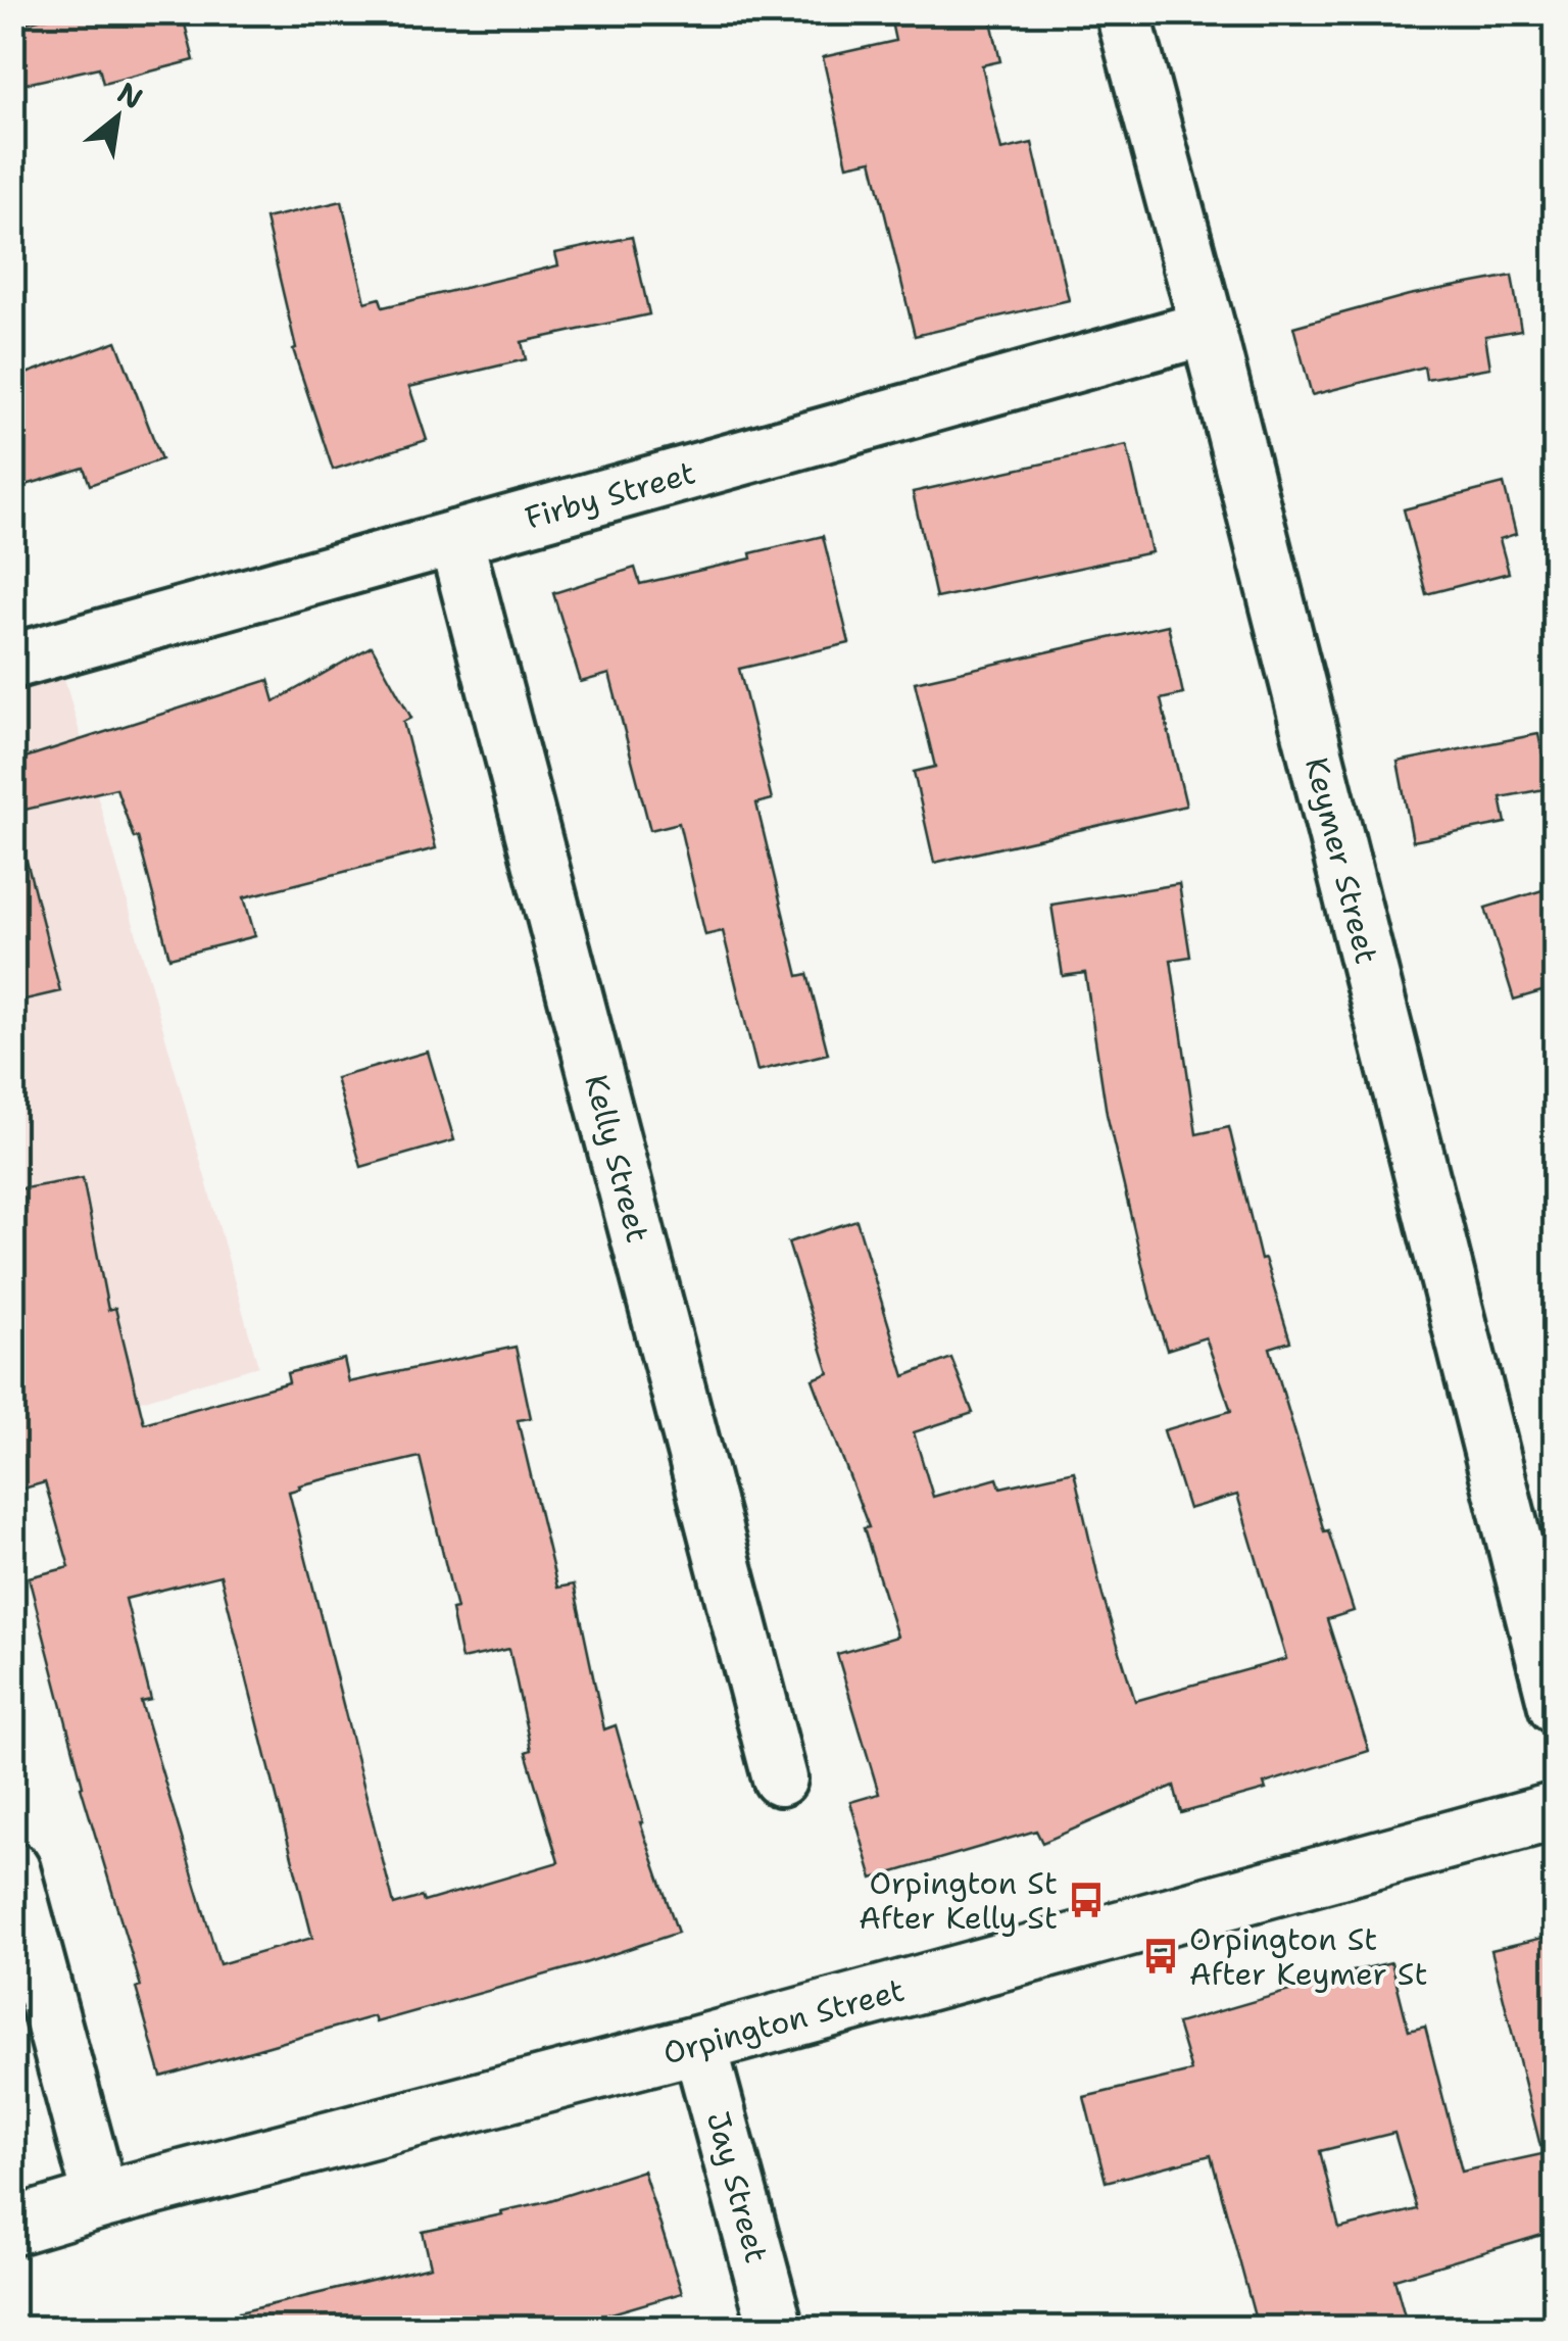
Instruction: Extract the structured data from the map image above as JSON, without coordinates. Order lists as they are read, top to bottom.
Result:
{
  "streets": {
    "street": [
      "Firby Street",
      "Keymer Street",
      "Kelly Street",
      "Orpington Street",
      "Jay Street"
    ]
  },
  "crossings": [
    ["Firby Street", "Keymer Street"],
    ["Firby Street", "Kelly Street"],
    ["Orpington Street", "Jay Street"]
  ],
  "places": {
    "bus stop": ["Orpington St After Kelly St", "Orpington St After Keymer St"]
  },
  "north": "top right"
}
